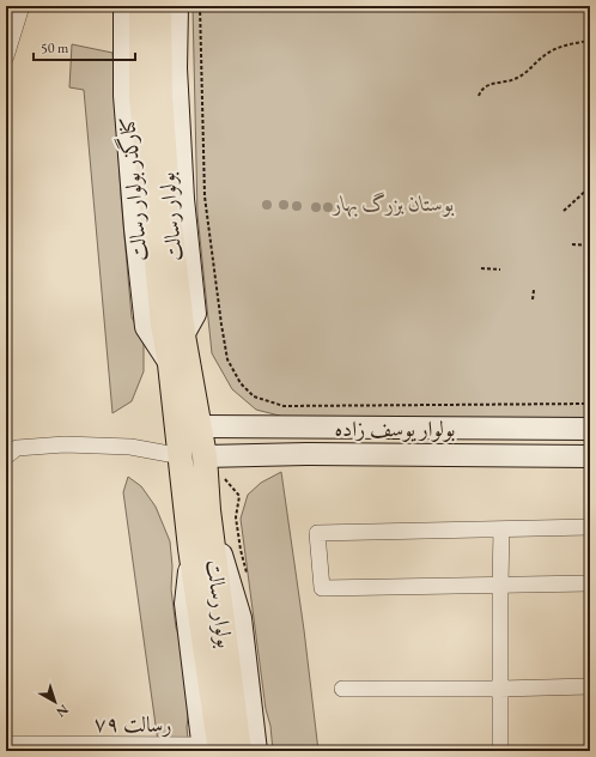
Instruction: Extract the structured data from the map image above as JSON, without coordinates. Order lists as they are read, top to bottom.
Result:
{
  "streets": {
    "main road": ["بولوار رسالت"],
    "street": ["کنارگذر بولوار رسالت", "بولوار یوسف زاده", "رسالت ۷۹"]
  },
  "crossings": [
    ["کنارگذر بولوار رسالت", "بولوار رسالت"],
    ["بولوار رسالت", "بولوار یوسف زاده"],
    ["بولوار رسالت", "رسالت ۷۹"]
  ],
  "parks": ["بوستان بزرگ بهار"],
  "scale_bar": "50 m",
  "north": "bottom right"
}
